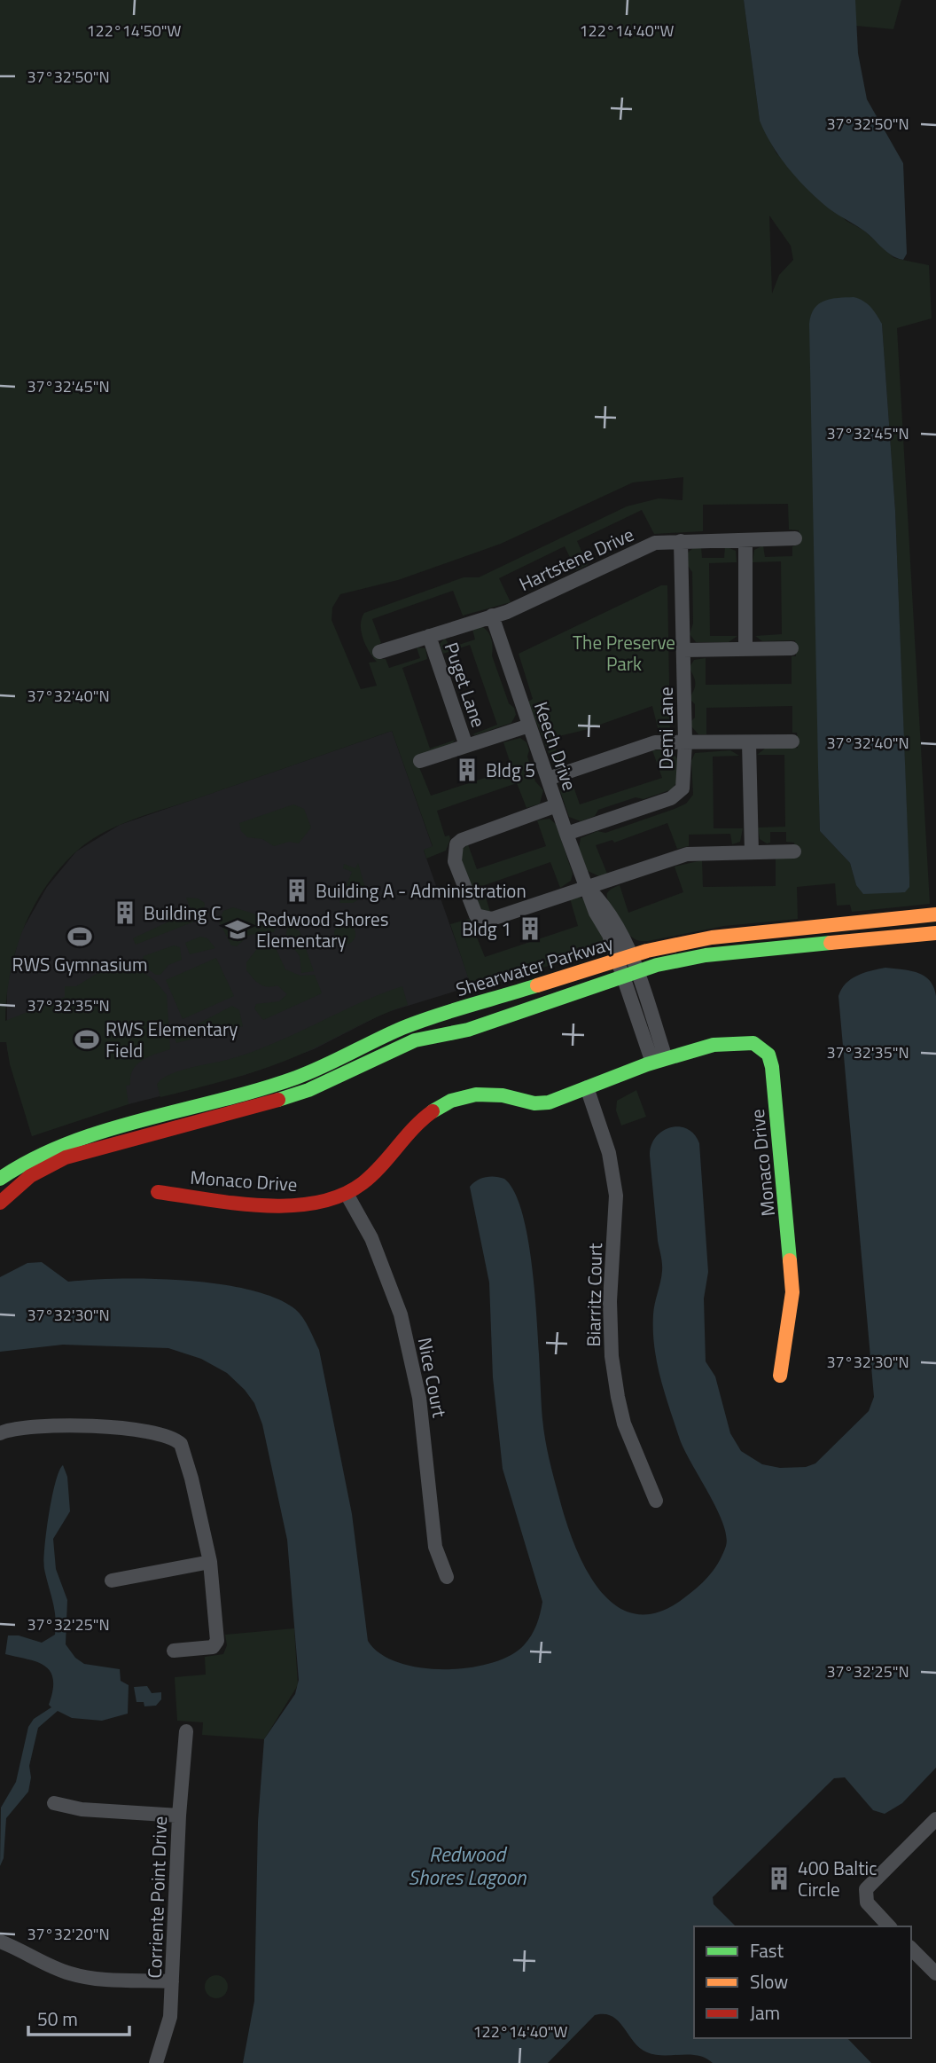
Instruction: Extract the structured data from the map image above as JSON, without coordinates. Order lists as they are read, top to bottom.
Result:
{
  "streets": {
    "main road": ["Shearwater Parkway", "Monaco Drive"],
    "street": [
      "Hartstene Drive",
      "Puget Lane",
      "Demi Lane",
      "Keech Drive",
      "Biarritz Court",
      "Nice Court",
      "Corriente Point Drive"
    ]
  },
  "crossings": [
    ["Hartstene Drive", "Puget Lane"],
    ["Hartstene Drive", "Demi Lane"],
    ["Hartstene Drive", "Keech Drive"],
    ["Demi Lane", "Keech Drive"],
    ["Keech Drive", "Shearwater Parkway"],
    ["Monaco Drive", "Biarritz Court"],
    ["Monaco Drive", "Nice Court"]
  ],
  "water": ["Redwood Shores Lagoon"],
  "parks": ["The Preserve Park"],
  "places": {
    "building": [
      "Bldg 5",
      "Building A - Administration",
      "Building C",
      "Bldg 1",
      "400 Baltic Circle"
    ],
    "school or university": ["Redwood Shores Elementary"],
    "sports": ["RWS Gymnasium", "RWS Elementary Field"]
  },
  "legend": ["Fast", "Slow", "Jam"],
  "scale_bar": "50 m",
  "coordinates": [
    "122°14'50\"W",
    "122°14'40\"W",
    "37°32'50\"N",
    "37°32'45\"N",
    "37°32'40\"N",
    "37°32'35\"N",
    "37°32'30\"N",
    "37°32'25\"N",
    "37°32'20\"N"
  ]
}
